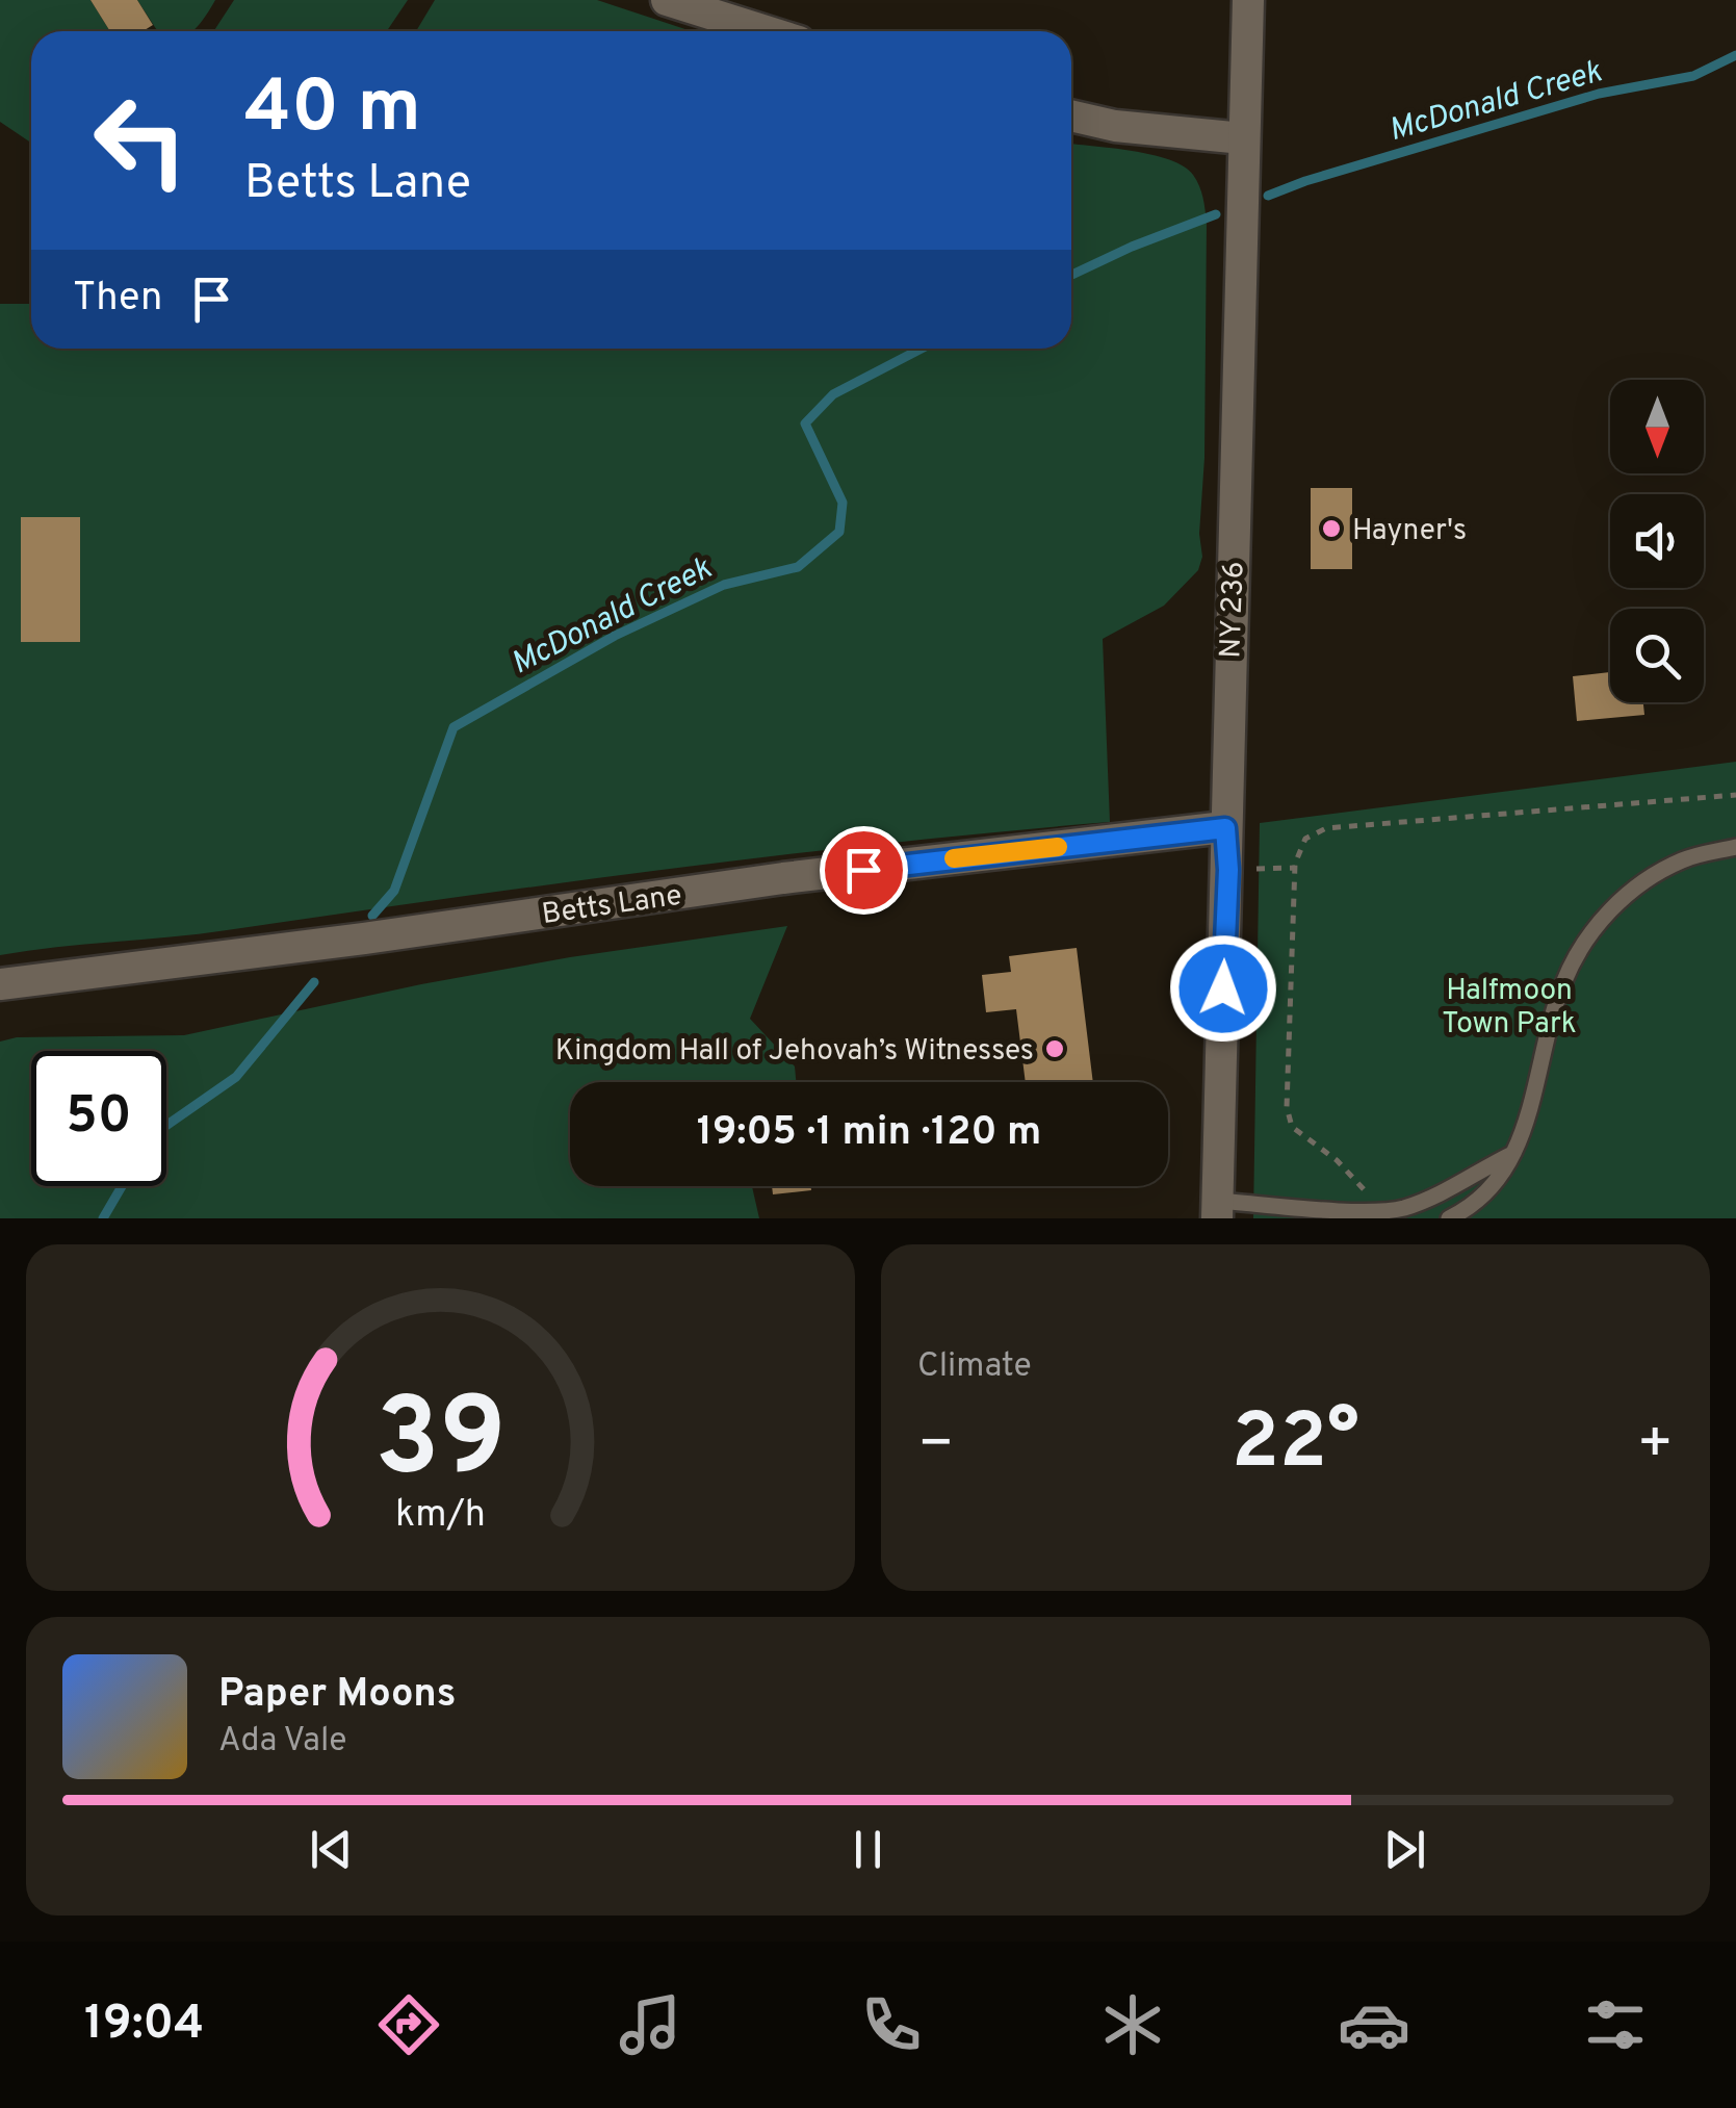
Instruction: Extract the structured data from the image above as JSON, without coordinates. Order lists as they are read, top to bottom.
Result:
{
  "streets": {
    "street": ["NY 236", "Betts Lane"]
  },
  "crossings": [
    ["NY 236", "Betts Lane"]
  ],
  "water": ["McDonald Creek"],
  "parks": ["Halfmoon Town Park"],
  "places": ["Hayner's", "Kingdom Hall of Jehovah’s Witnesses"],
  "north": "bottom",
  "page": {
    "turn": ["40 m", "Betts Lane"],
    "then": "Then",
    "limit": "50",
    "trip": "19:05 · 1 min · 120 m",
    "tile": "Climate",
    "heat": ["−", "22°", "+"],
    "song": ["Paper Moons", "Ada Vale"],
    "tabs": "19:04",
    "gauge": ["39", "km/h"]
  }
}
